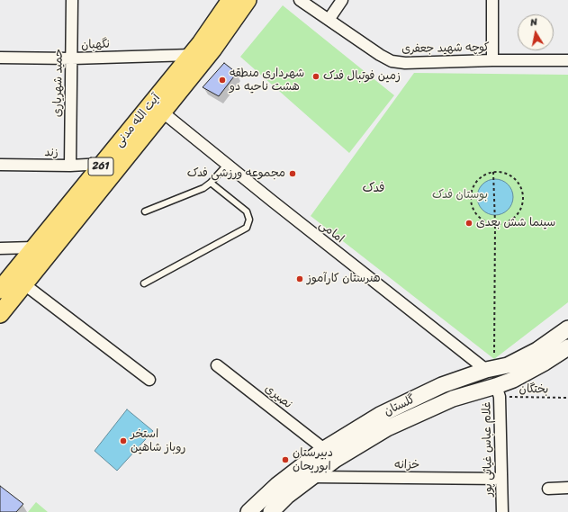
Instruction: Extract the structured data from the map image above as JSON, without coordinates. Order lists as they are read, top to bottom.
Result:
{
  "streets": {
    "main road": ["آیت الله مدنی", "261", "گلستان"],
    "street": [
      "نگهبان",
      "کوچه شهید جعفری",
      "حمید شهریاری",
      "زند",
      "امامی",
      "نصیری",
      "غلام عباس غیاثی ‌پور",
      "خزانه"
    ],
    "path": ["بختگان"]
  },
  "crossings": [
    ["نگهبان", "حمید شهریاری"],
    ["نگهبان", "آیت الله مدنی"],
    ["حمید شهریاری", "زند"],
    ["آیت الله مدنی", "زند"],
    ["آیت الله مدنی", "261"],
    ["آیت الله مدنی", "امامی"],
    ["261", "امامی"],
    ["امامی", "گلستان"],
    ["بختگان", "گلستان"],
    ["بختگان", "غلام عباس غیاثی ‌پور"],
    ["نصیری", "گلستان"],
    ["گلستان", "غلام عباس غیاثی ‌پور"],
    ["گلستان", "خزانه"],
    ["غلام عباس غیاثی ‌پور", "خزانه"]
  ],
  "districts": ["فدک"],
  "parks": ["بوستان فدک"],
  "places": [
    "زمین فوتبال فدک",
    "شهرداری منطقه هشت ناحیه دو",
    "مجموعه ورزشی فدک",
    "سینما شش بعدی",
    "هنرستان کارآموز",
    "استخر روباز شاهین",
    "دبیرستان ابوریحان"
  ],
  "north": "top"
}
